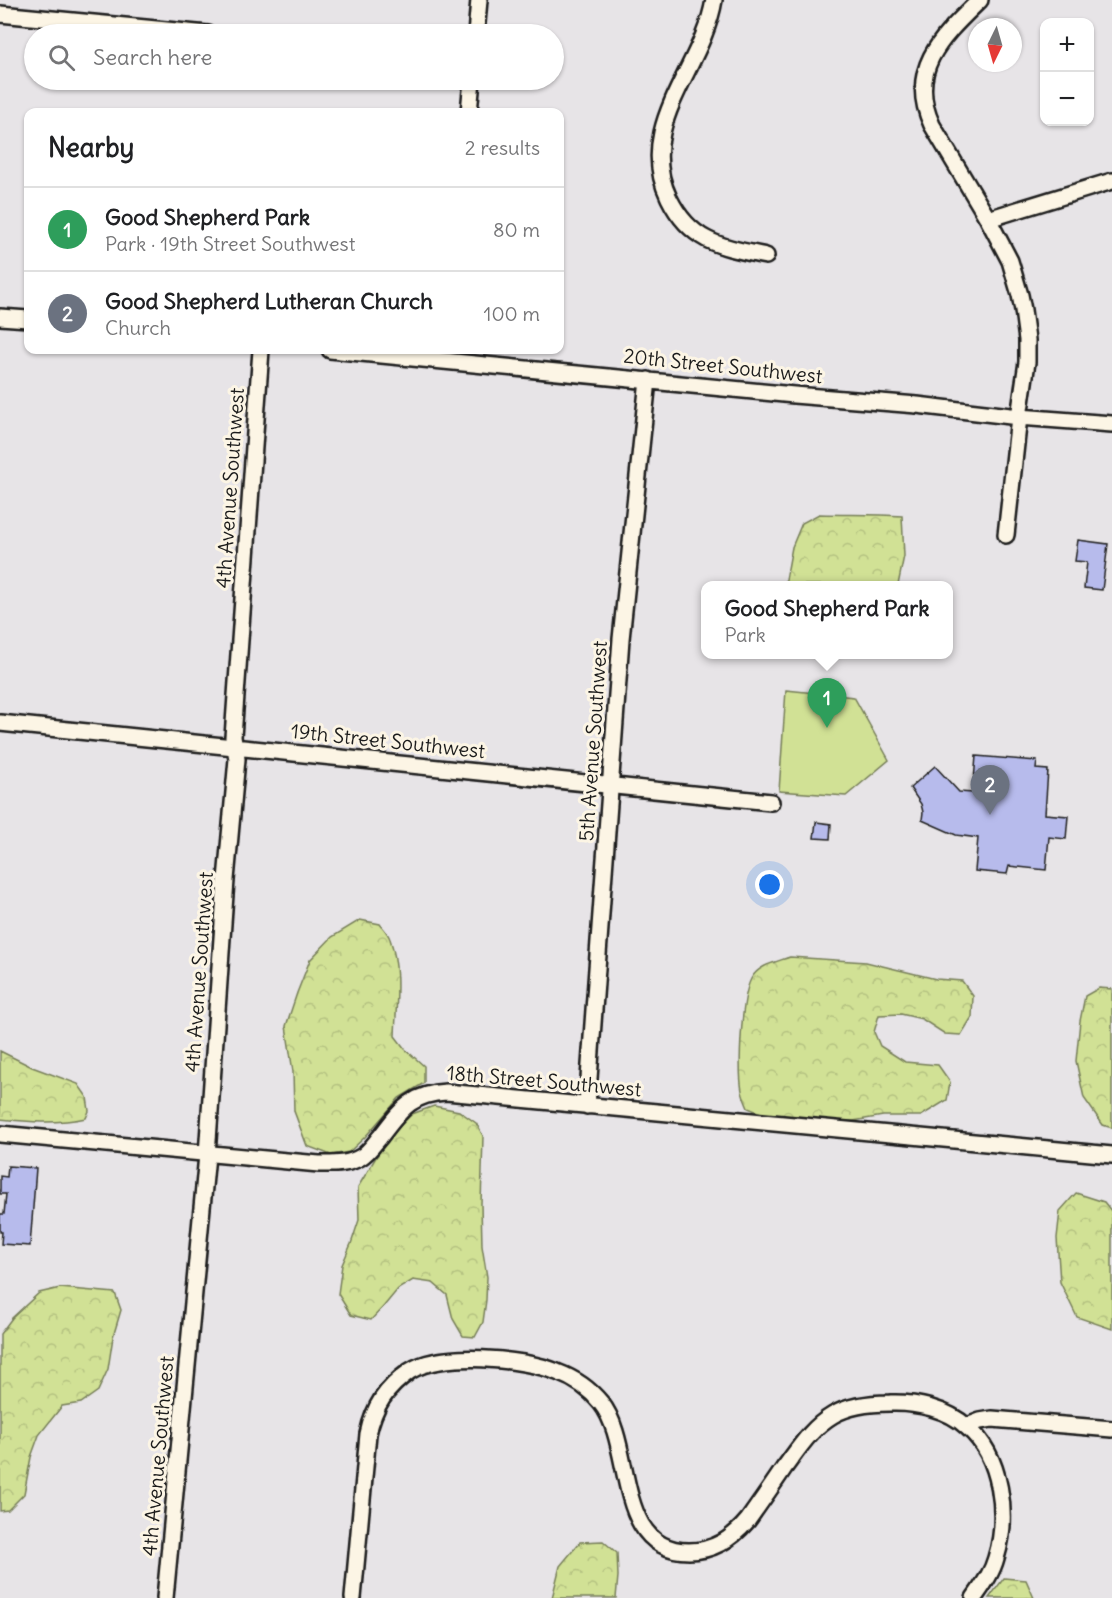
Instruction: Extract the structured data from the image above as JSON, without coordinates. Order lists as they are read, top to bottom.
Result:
{
  "streets": {
    "street": [
      "20th Street Southwest",
      "4th Avenue Southwest",
      "19th Street Southwest",
      "5th Avenue Southwest",
      "18th Street Southwest"
    ]
  },
  "crossings": [
    ["20th Street Southwest", "5th Avenue Southwest"],
    ["4th Avenue Southwest", "19th Street Southwest"],
    ["4th Avenue Southwest", "18th Street Southwest"],
    ["19th Street Southwest", "5th Avenue Southwest"],
    ["5th Avenue Southwest", "18th Street Southwest"]
  ],
  "north": "bottom",
  "page": {
    "map_buttons": ["+", "−"],
    "search": "Search here",
    "heading": ["Nearby", "2 results"],
    "list": [
      {
        "mark": "1",
        "name": "Good Shepherd Park",
        "note": "Park · 19th Street Southwest",
        "value": "80 m"
      },
      {
        "mark": "2",
        "name": "Good Shepherd Lutheran Church",
        "note": "Church",
        "value": "100 m"
      }
    ],
    "popup": ["Good Shepherd Park", "Park"],
    "pins": ["1", "2"]
  }
}
